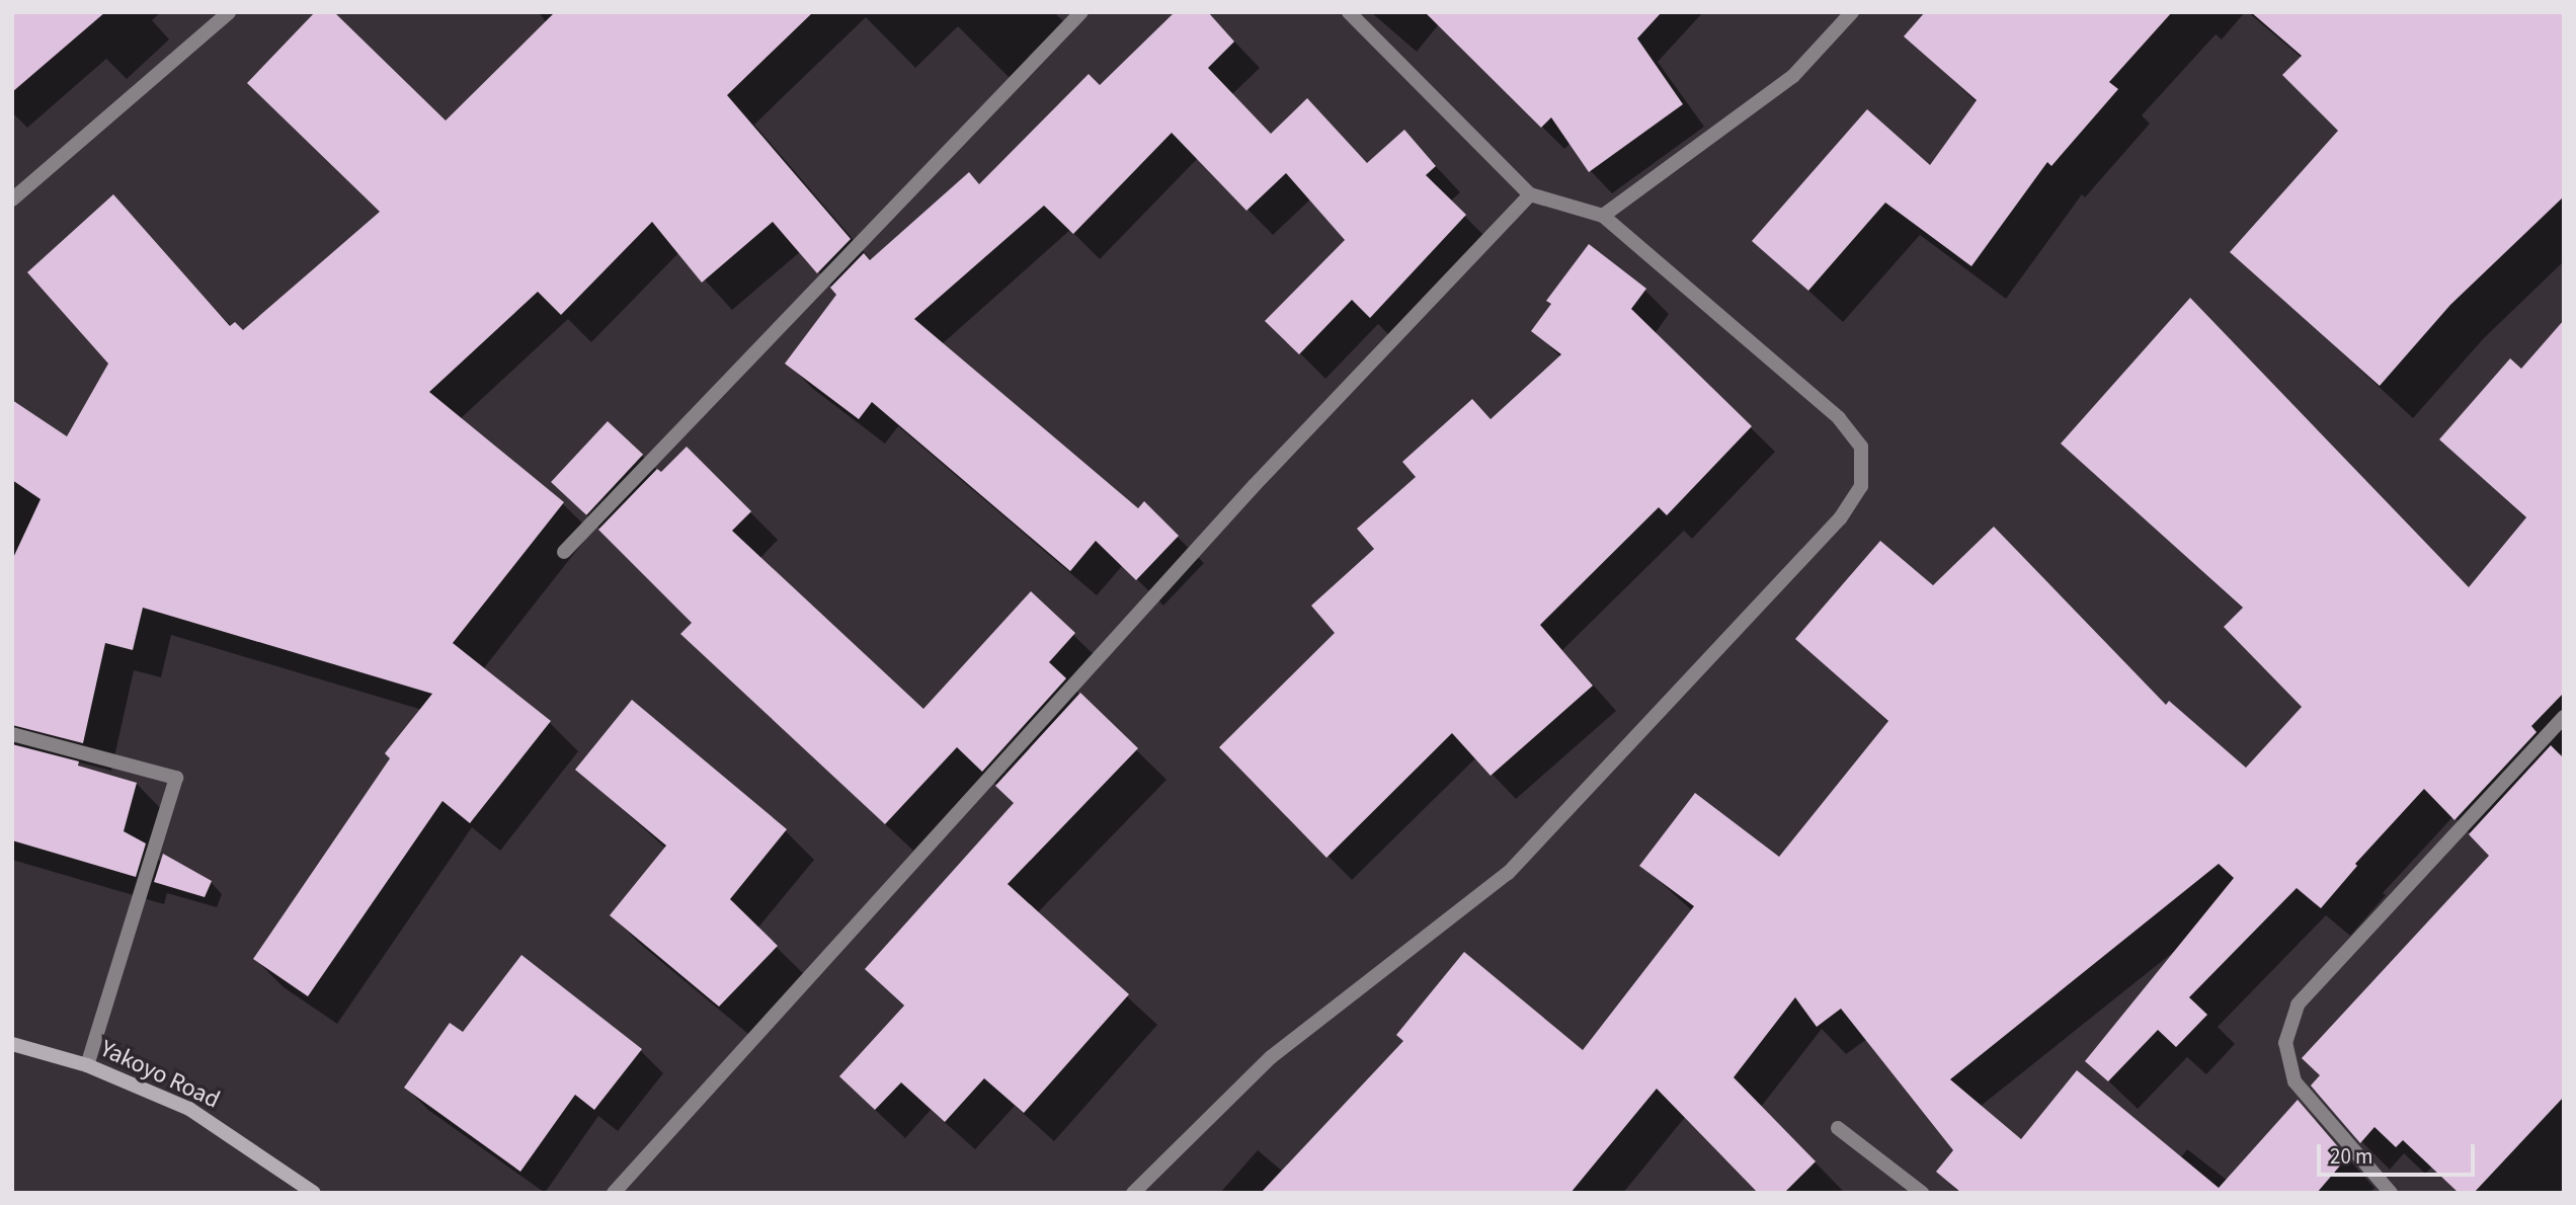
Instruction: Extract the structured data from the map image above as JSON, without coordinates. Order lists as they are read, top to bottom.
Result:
{
  "streets": {
    "main road": ["Yakoyo Road"]
  },
  "scale_bar": "20 m"
}
